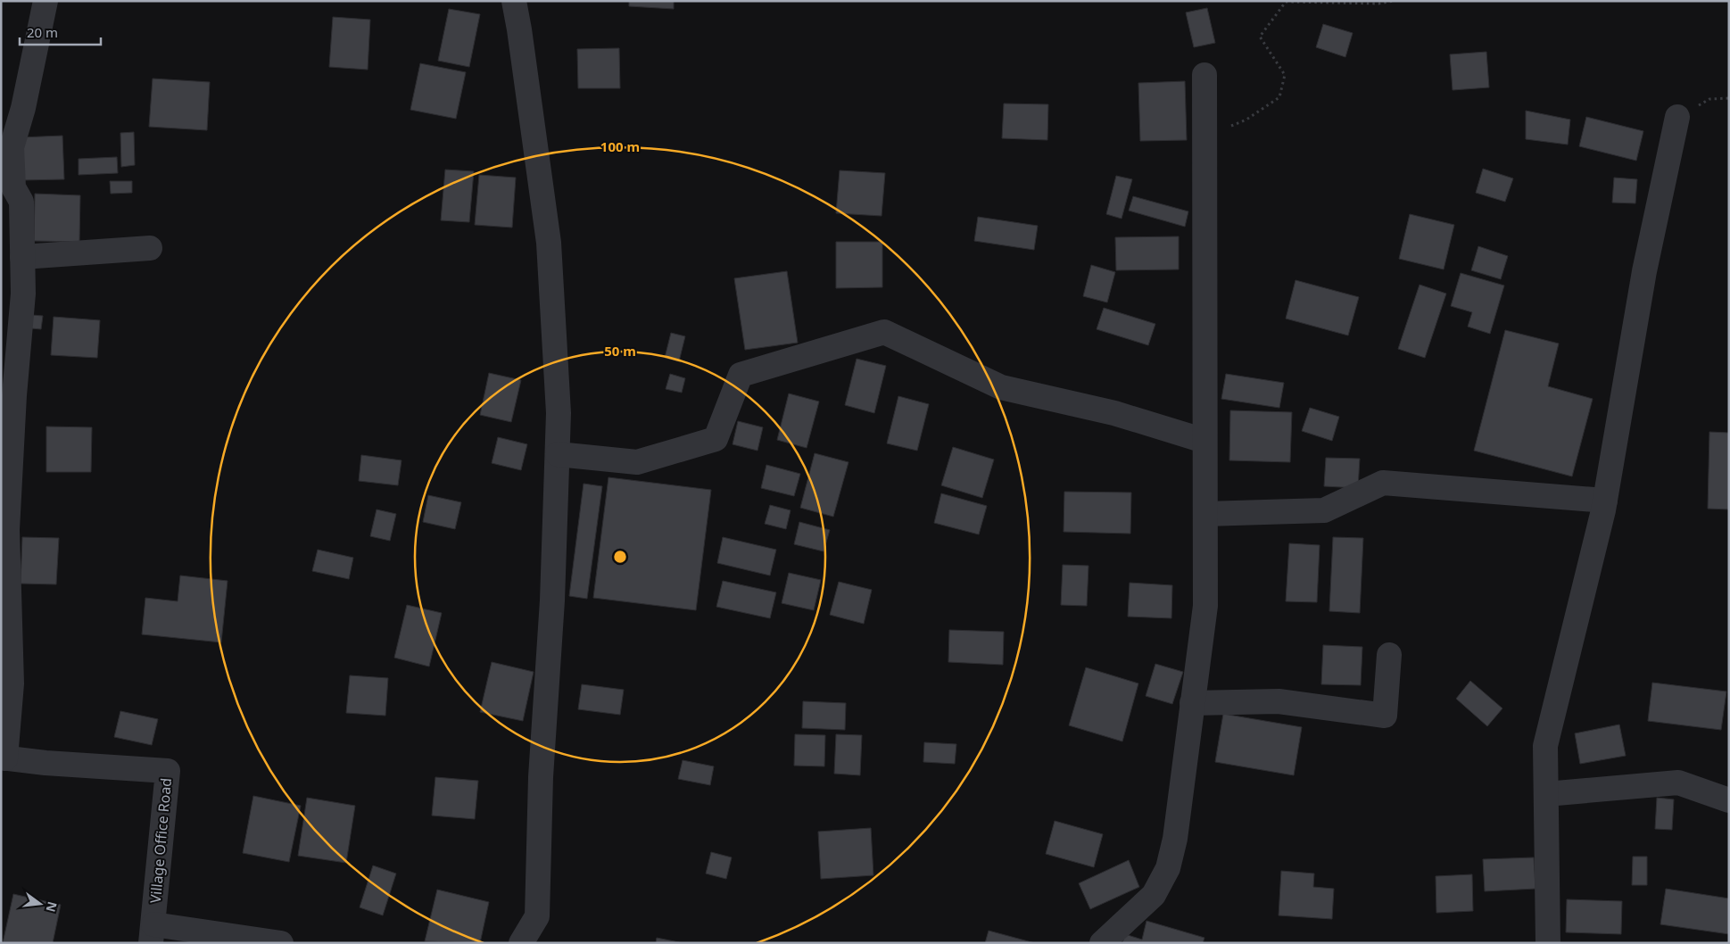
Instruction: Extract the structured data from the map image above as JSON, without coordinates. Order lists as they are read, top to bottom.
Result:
{
  "streets": {
    "street": ["Village Office Road"]
  },
  "scale_bar": "20 m",
  "north": "right",
  "rings": ["100 m", "50 m"]
}
